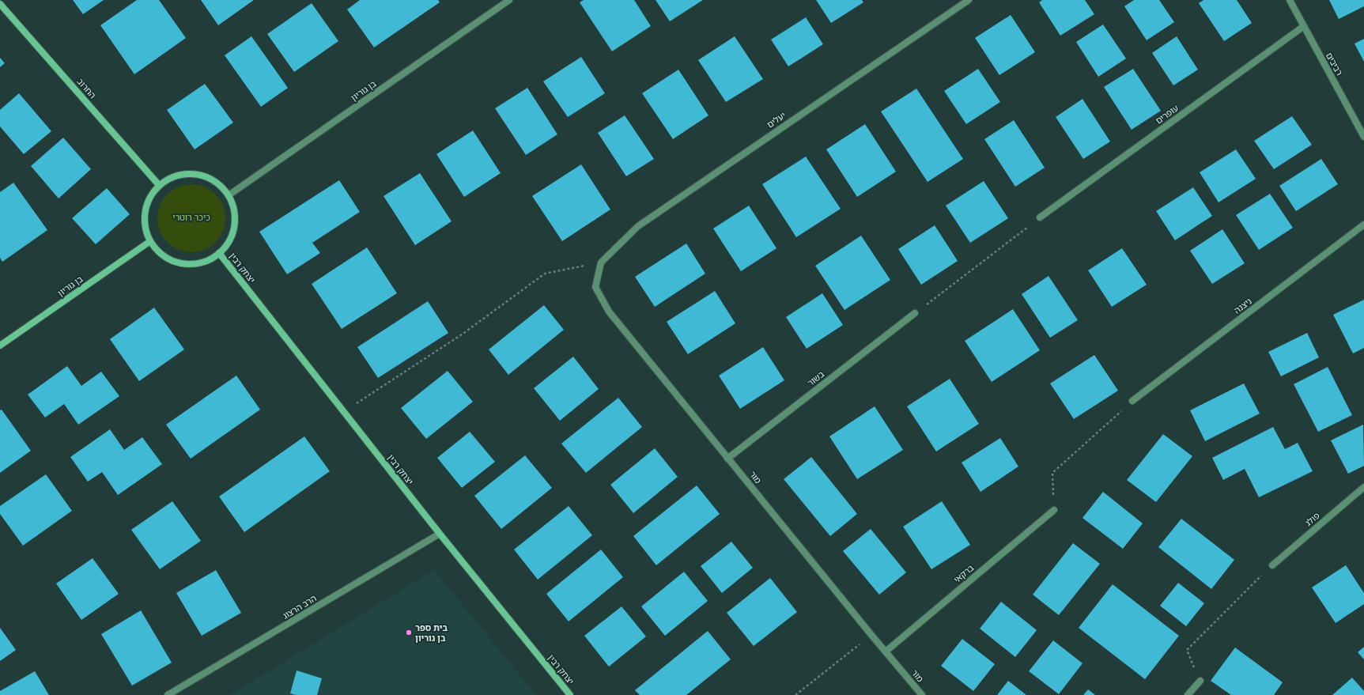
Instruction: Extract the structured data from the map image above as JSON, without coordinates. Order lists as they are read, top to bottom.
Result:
{
  "streets": {
    "street": [
      "רביבים",
      "החרוב",
      "בן גוריון",
      "עופרים",
      "יעלים",
      "יצחק רבין",
      "ניצנה",
      "בשור",
      "מור",
      "פולג",
      "ברקאי",
      "הרב הרצוג"
    ]
  },
  "crossings": [
    ["רביבים", "עופרים"],
    ["החרוב", "בן גוריון"],
    ["החרוב", "יצחק רבין"],
    ["בן גוריון", "יצחק רבין"],
    ["יעלים", "מור"],
    ["יצחק רבין", "הרב הרצוג"],
    ["בשור", "מור"],
    ["מור", "ברקאי"]
  ],
  "parks": ["כיכר רוטרי"],
  "places": ["בית ספר בן גוריון"]
}
